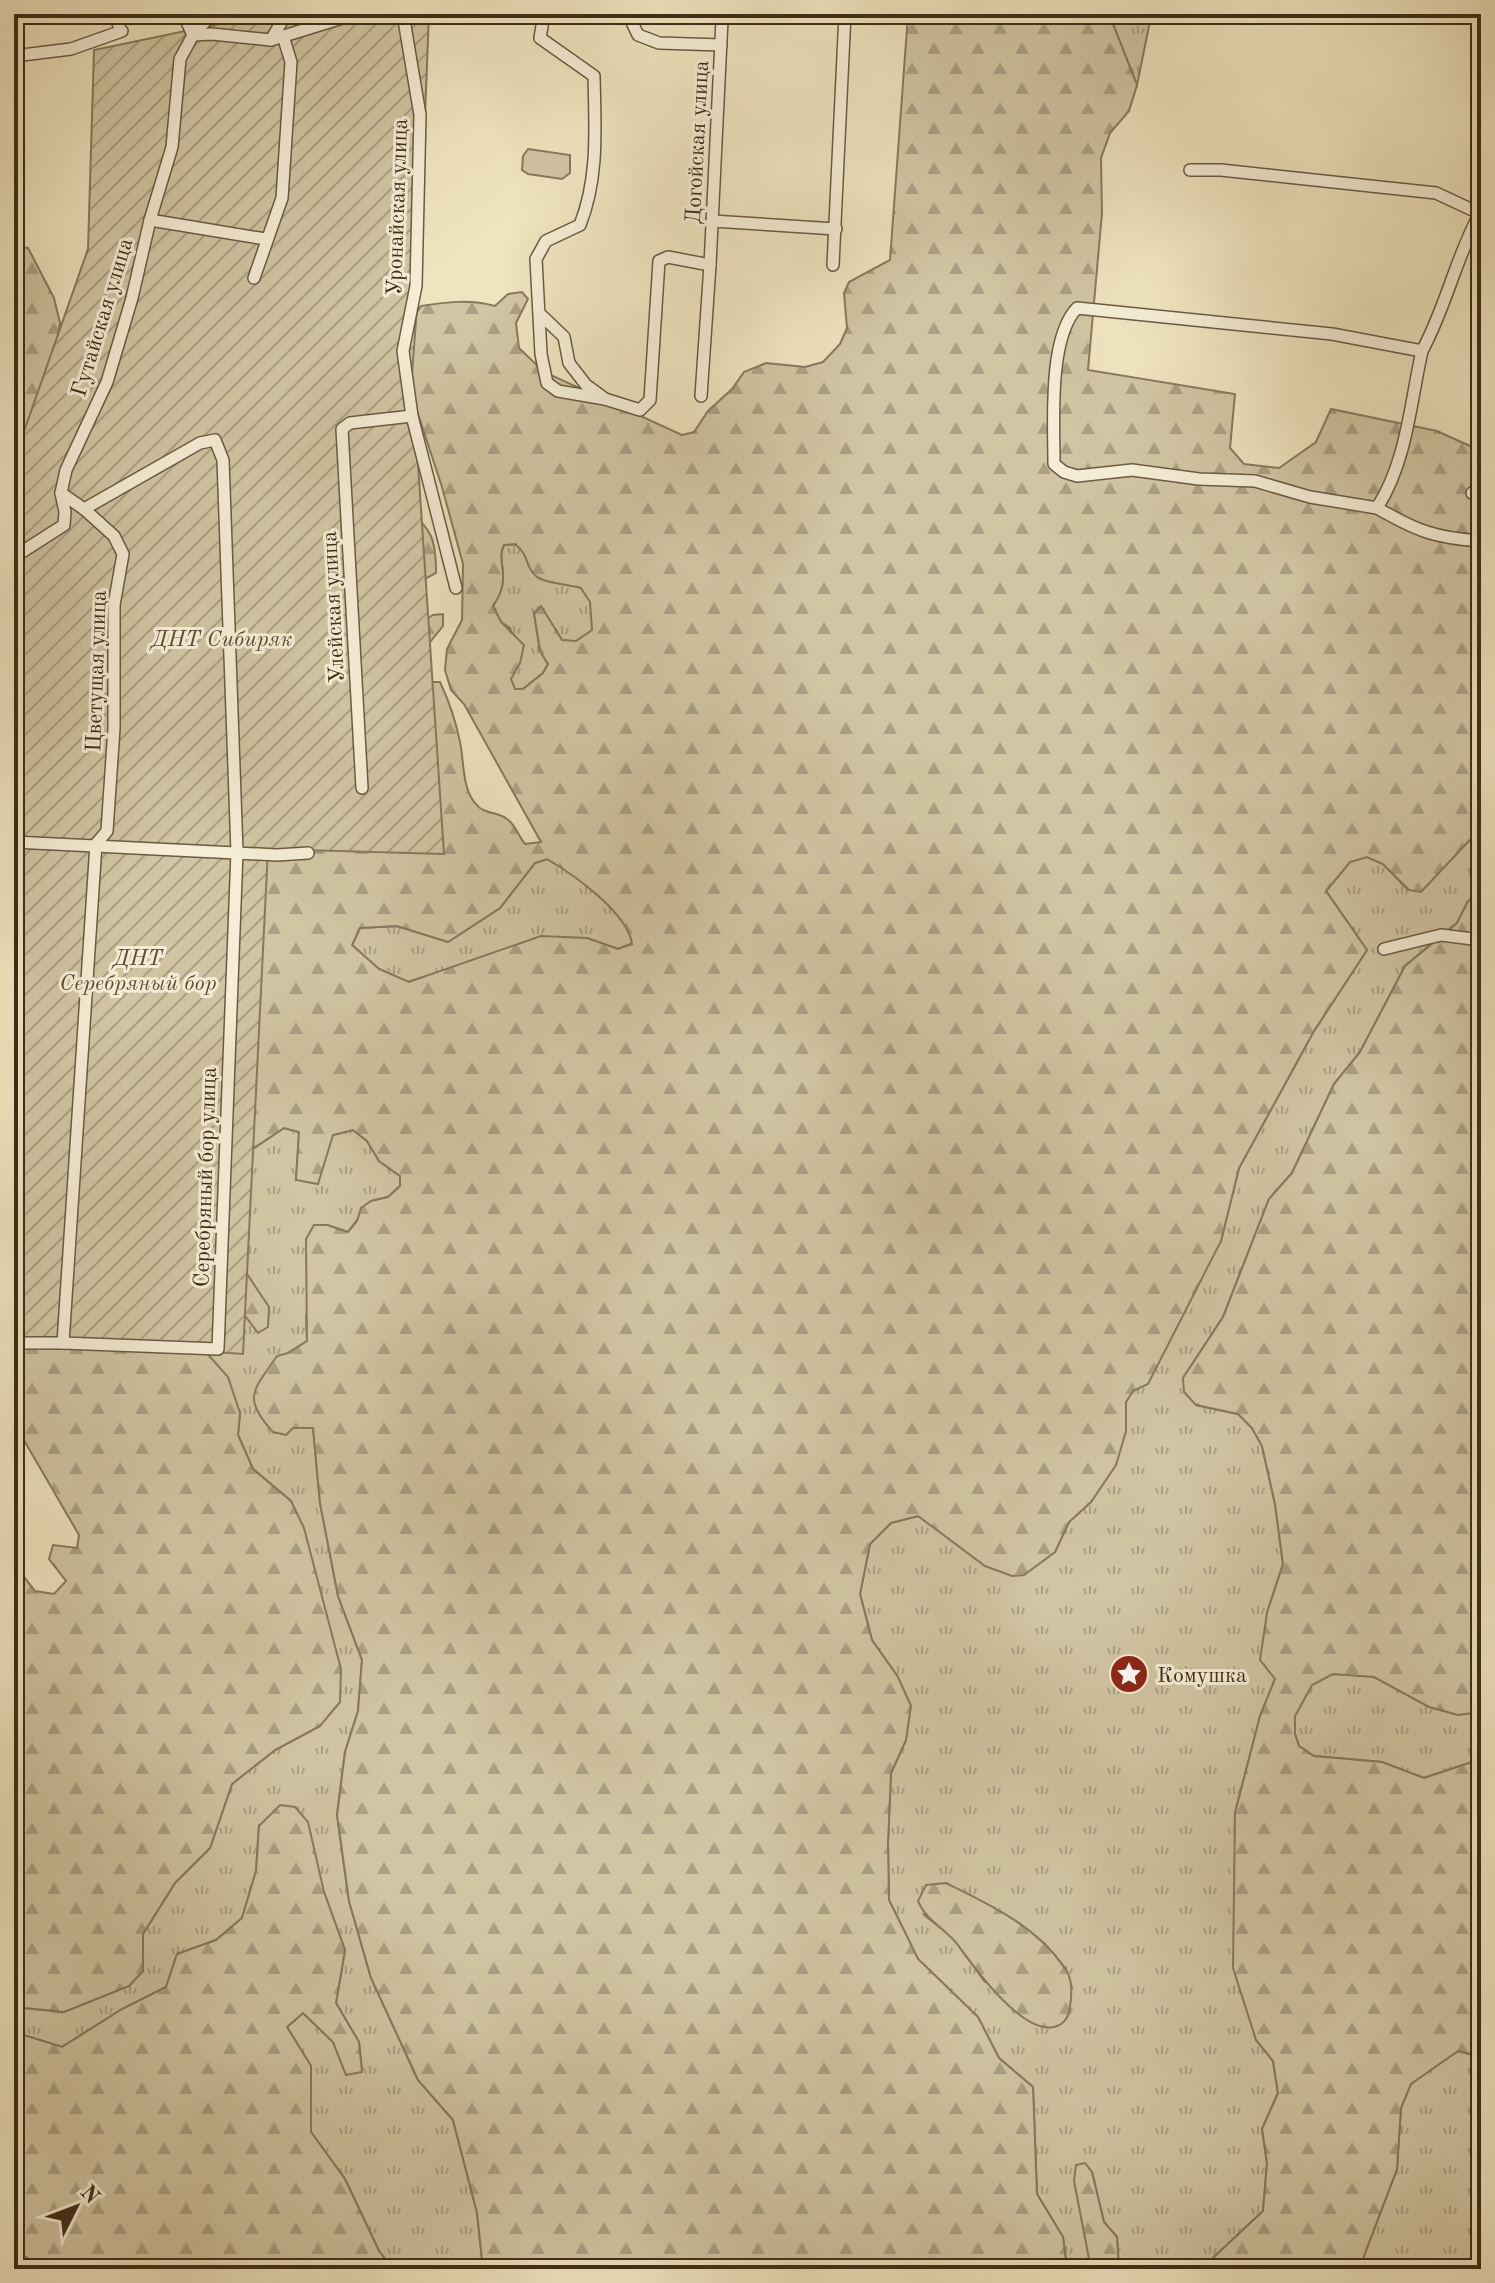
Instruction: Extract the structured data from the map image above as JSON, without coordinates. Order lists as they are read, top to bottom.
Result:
{
  "streets": {
    "street": [
      "Догойская улица",
      "Уронайская улица",
      "Гутайская улица",
      "Улейская улица",
      "Цветущая улица",
      "Серебряный бор улица"
    ]
  },
  "crossings": [
    ["Уронайская улица", "Улейская улица"]
  ],
  "parks": ["ДНТ Сибиряк", "ДНТ Серебряный бор"],
  "places": {
    "place": ["Комушка"]
  },
  "north": "top right"
}
